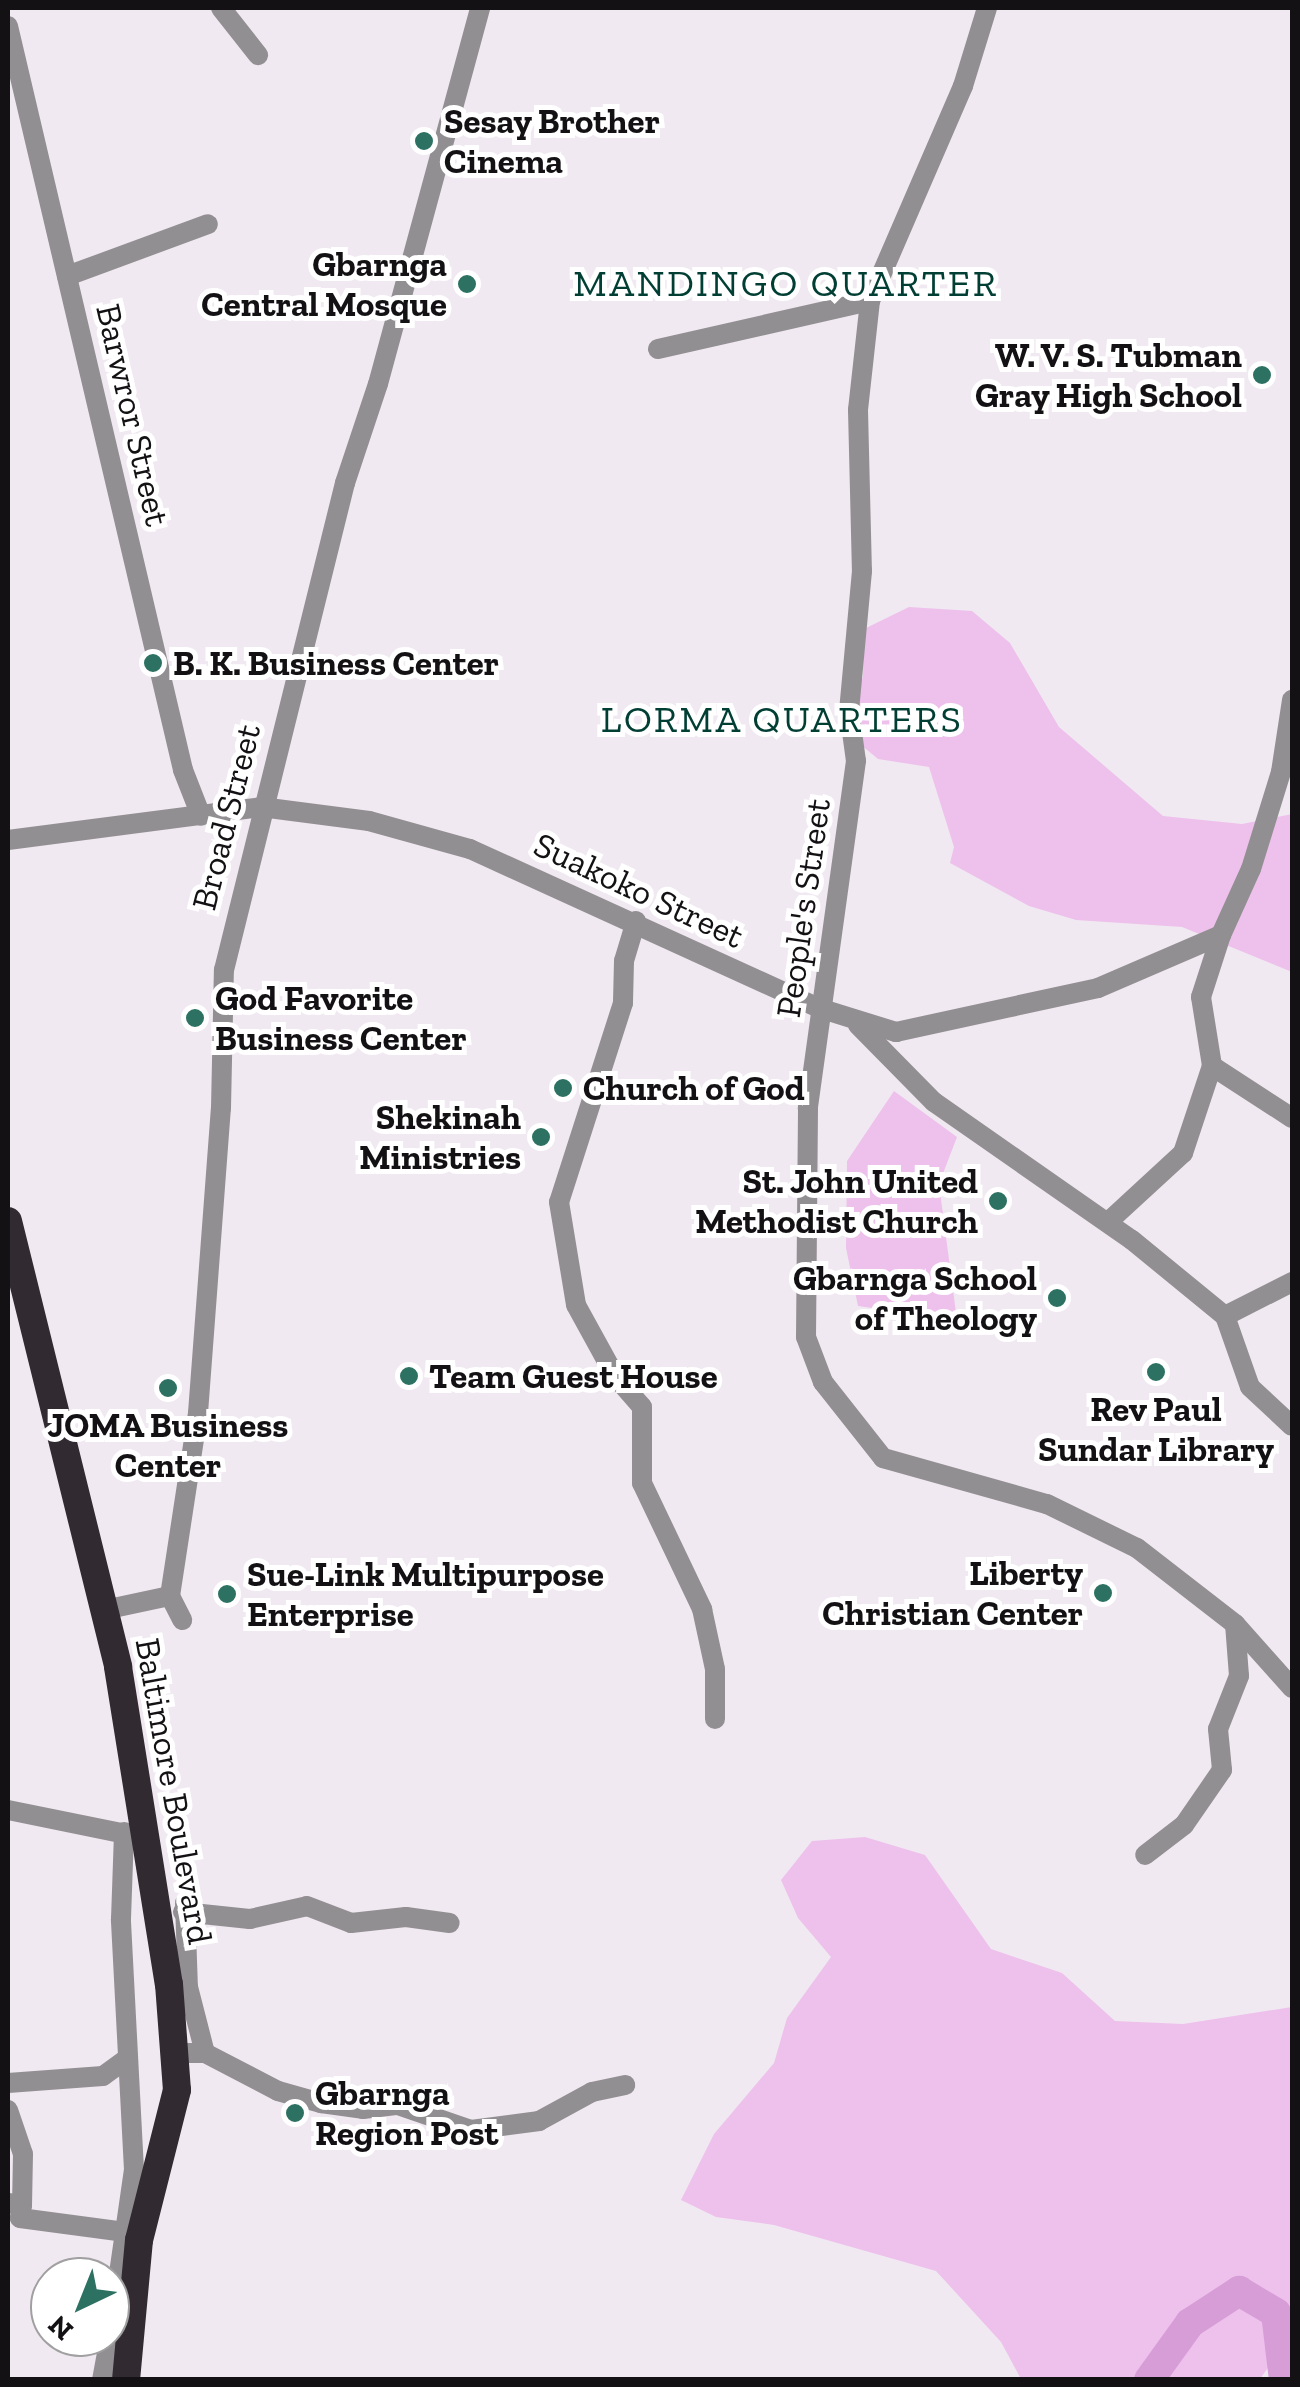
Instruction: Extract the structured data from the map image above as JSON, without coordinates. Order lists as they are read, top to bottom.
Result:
{
  "streets": {
    "highway": ["Baltimore Boulevard"],
    "street": [
      "Barwror Street",
      "Broad Street",
      "Suakoko Street",
      "People's Street"
    ]
  },
  "crossings": [
    ["Barwror Street", "Suakoko Street"],
    ["Broad Street", "Suakoko Street"],
    ["Suakoko Street", "People's Street"]
  ],
  "districts": ["MANDINGO QUARTER", "LORMA QUARTERS"],
  "places": [
    "Sesay Brother Cinema",
    "Gbarnga Central Mosque",
    "W. V. S. Tubman Gray High School",
    "B. K. Business Center",
    "God Favorite Business Center",
    "Church of God",
    "Shekinah Ministries",
    "St. John United Methodist Church",
    "Gbarnga School of Theology",
    "Rev Paul Sundar Library",
    "Team Guest House",
    "JOMA Business Center",
    "Liberty Christian Center",
    "Sue-Link Multipurpose Enterprise",
    "Gbarnga Region Post"
  ],
  "north": "bottom left"
}
